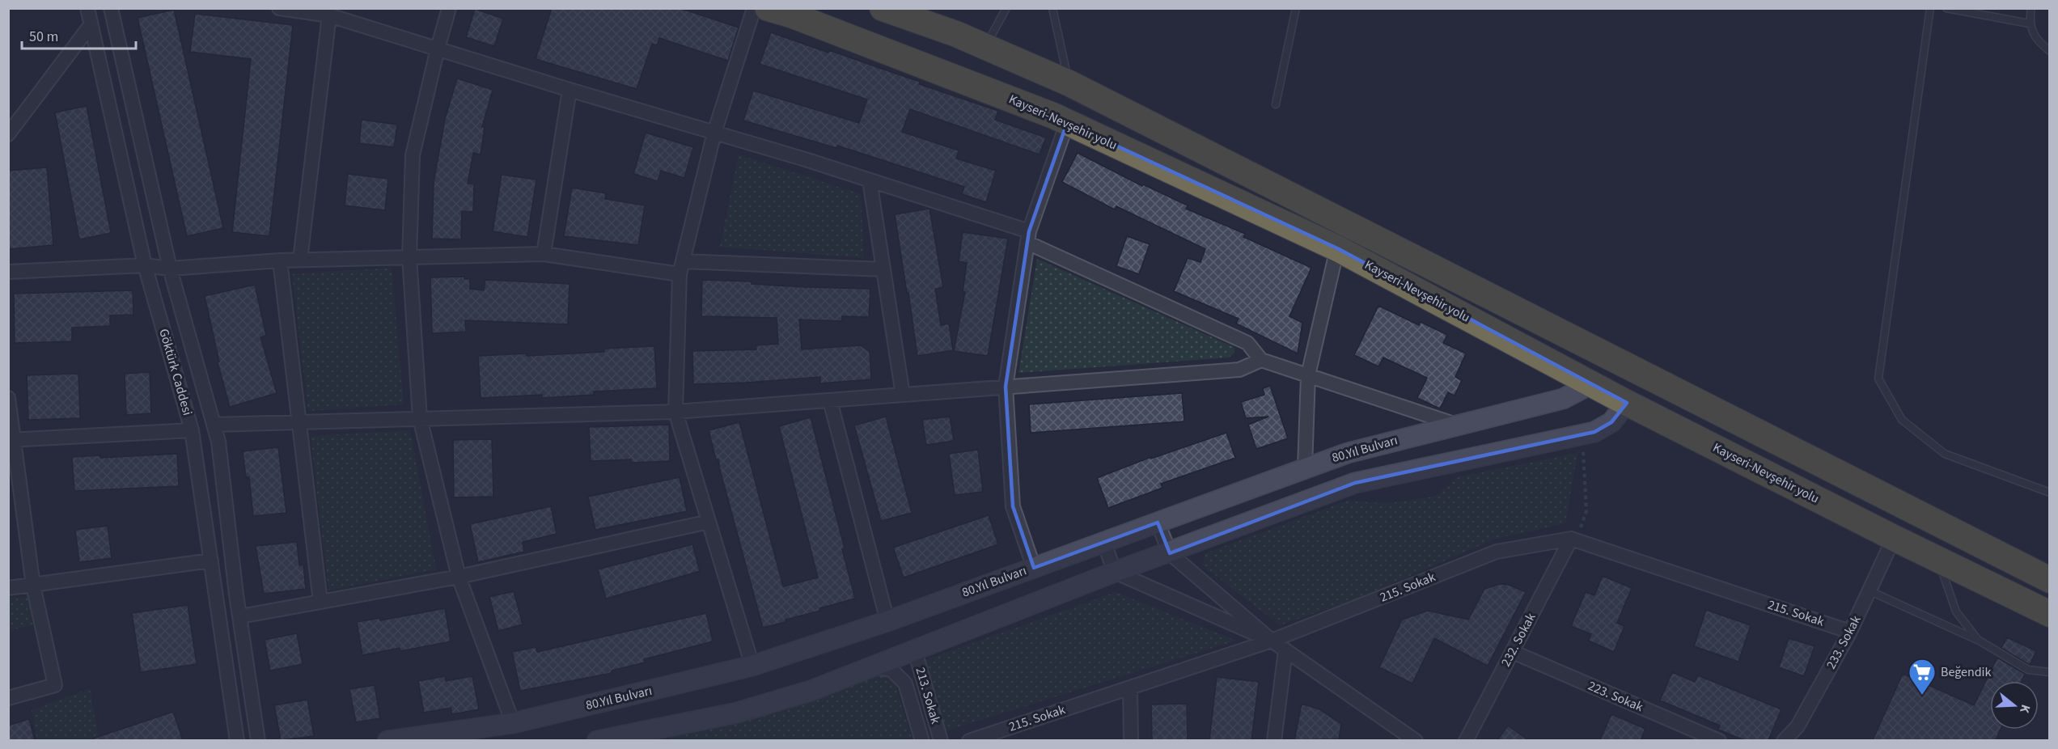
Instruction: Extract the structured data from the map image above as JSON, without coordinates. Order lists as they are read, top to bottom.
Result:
{
  "streets": {
    "highway": ["Kayseri-Nevşehir yolu"],
    "street": [
      "Göktürk Caddesi",
      "80.Yıl Bulvarı",
      "215. Sokak",
      "232. Sokak",
      "233. Sokak",
      "213. Sokak",
      "223. Sokak"
    ]
  },
  "crossings": [
    ["Kayseri-Nevşehir yolu", "80.Yıl Bulvarı"],
    ["Kayseri-Nevşehir yolu", "233. Sokak"],
    ["215. Sokak", "232. Sokak"],
    ["215. Sokak", "233. Sokak"],
    ["232. Sokak", "223. Sokak"]
  ],
  "places": {
    "supermarket": ["Beğendik"]
  },
  "scale_bar": "50 m",
  "north": "right"
}
